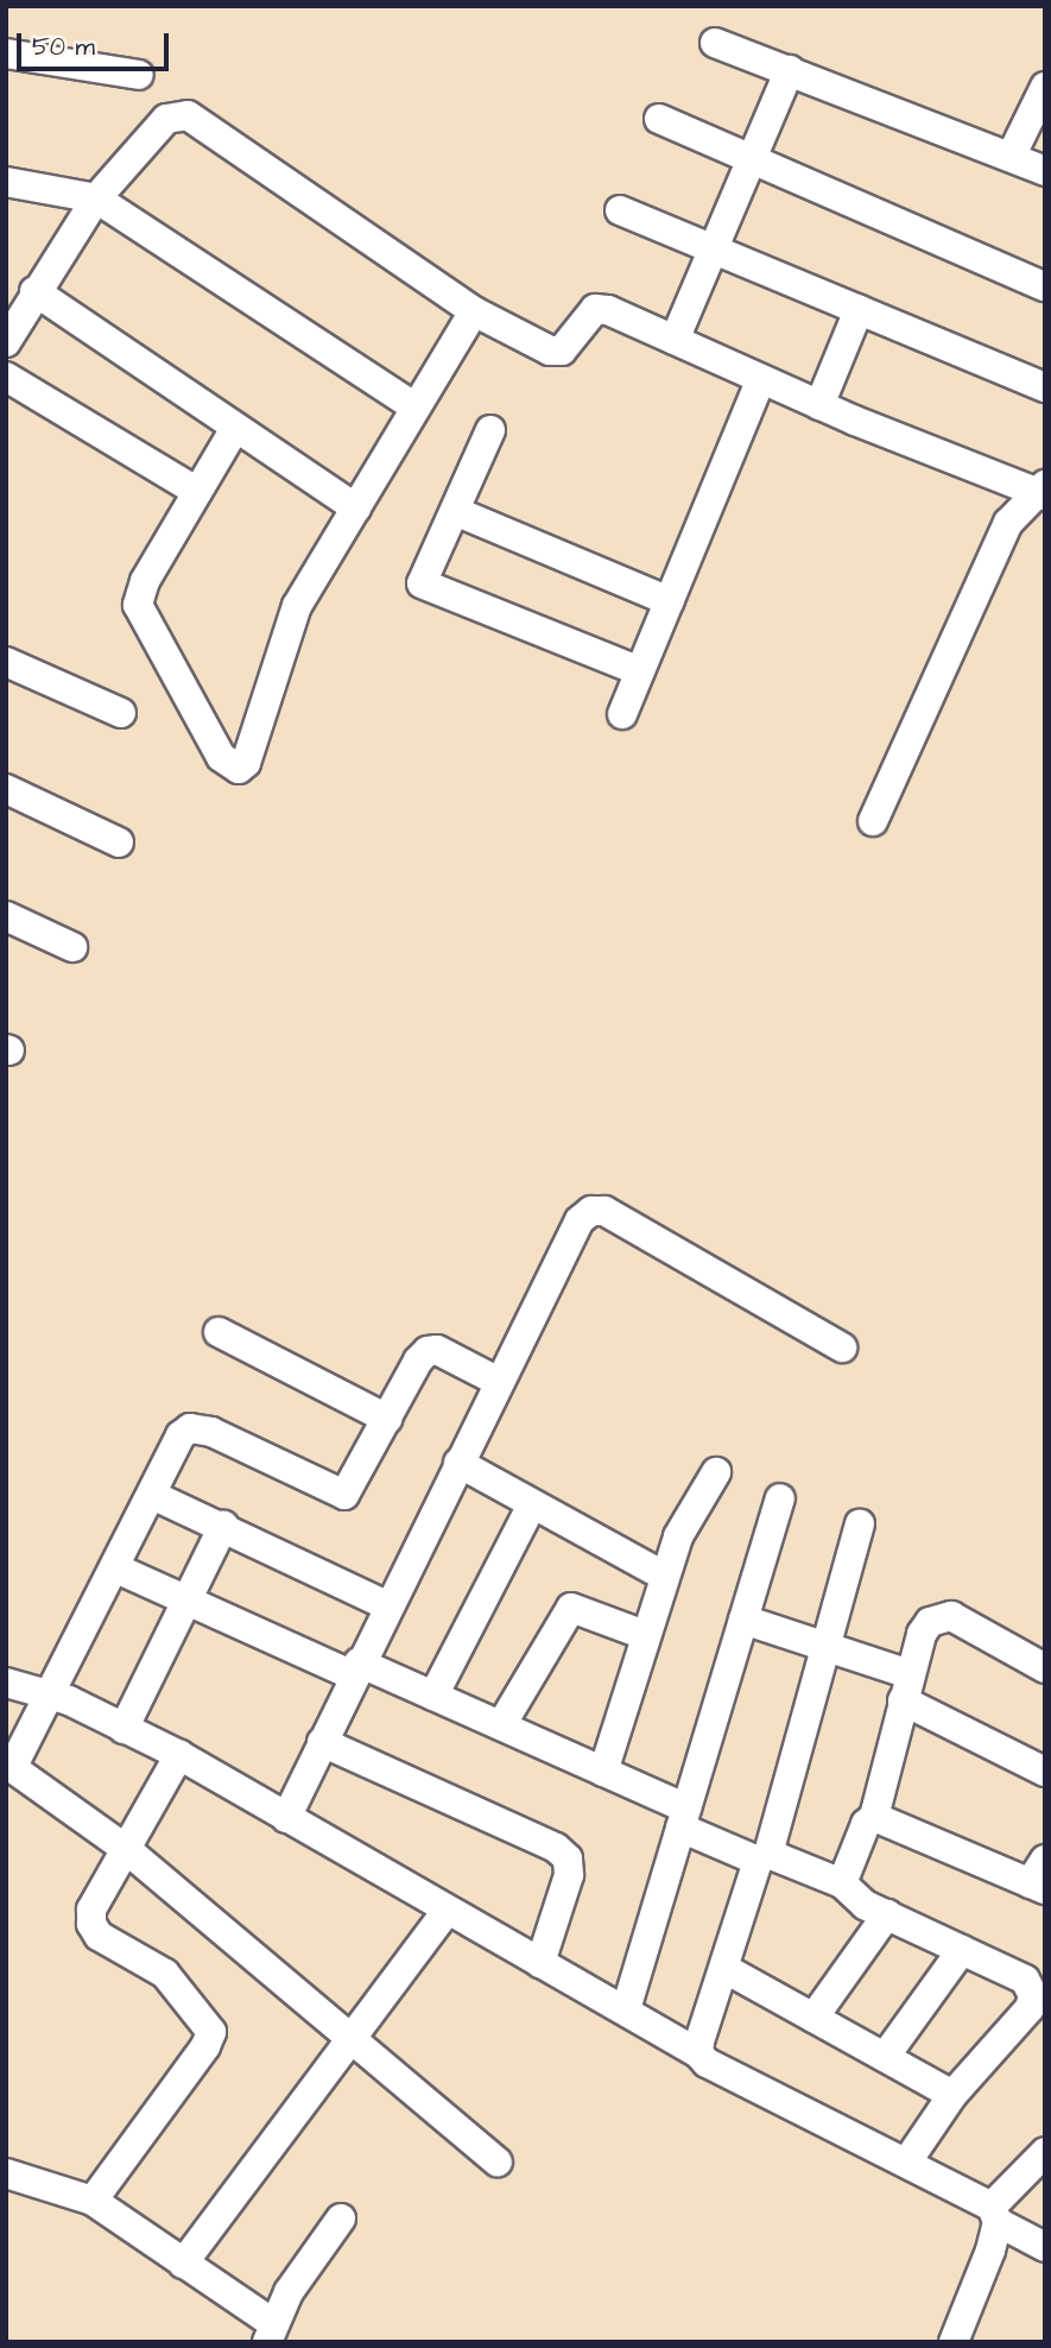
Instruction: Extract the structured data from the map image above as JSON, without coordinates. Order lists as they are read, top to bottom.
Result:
{
  "scale_bar": "50 m"
}
